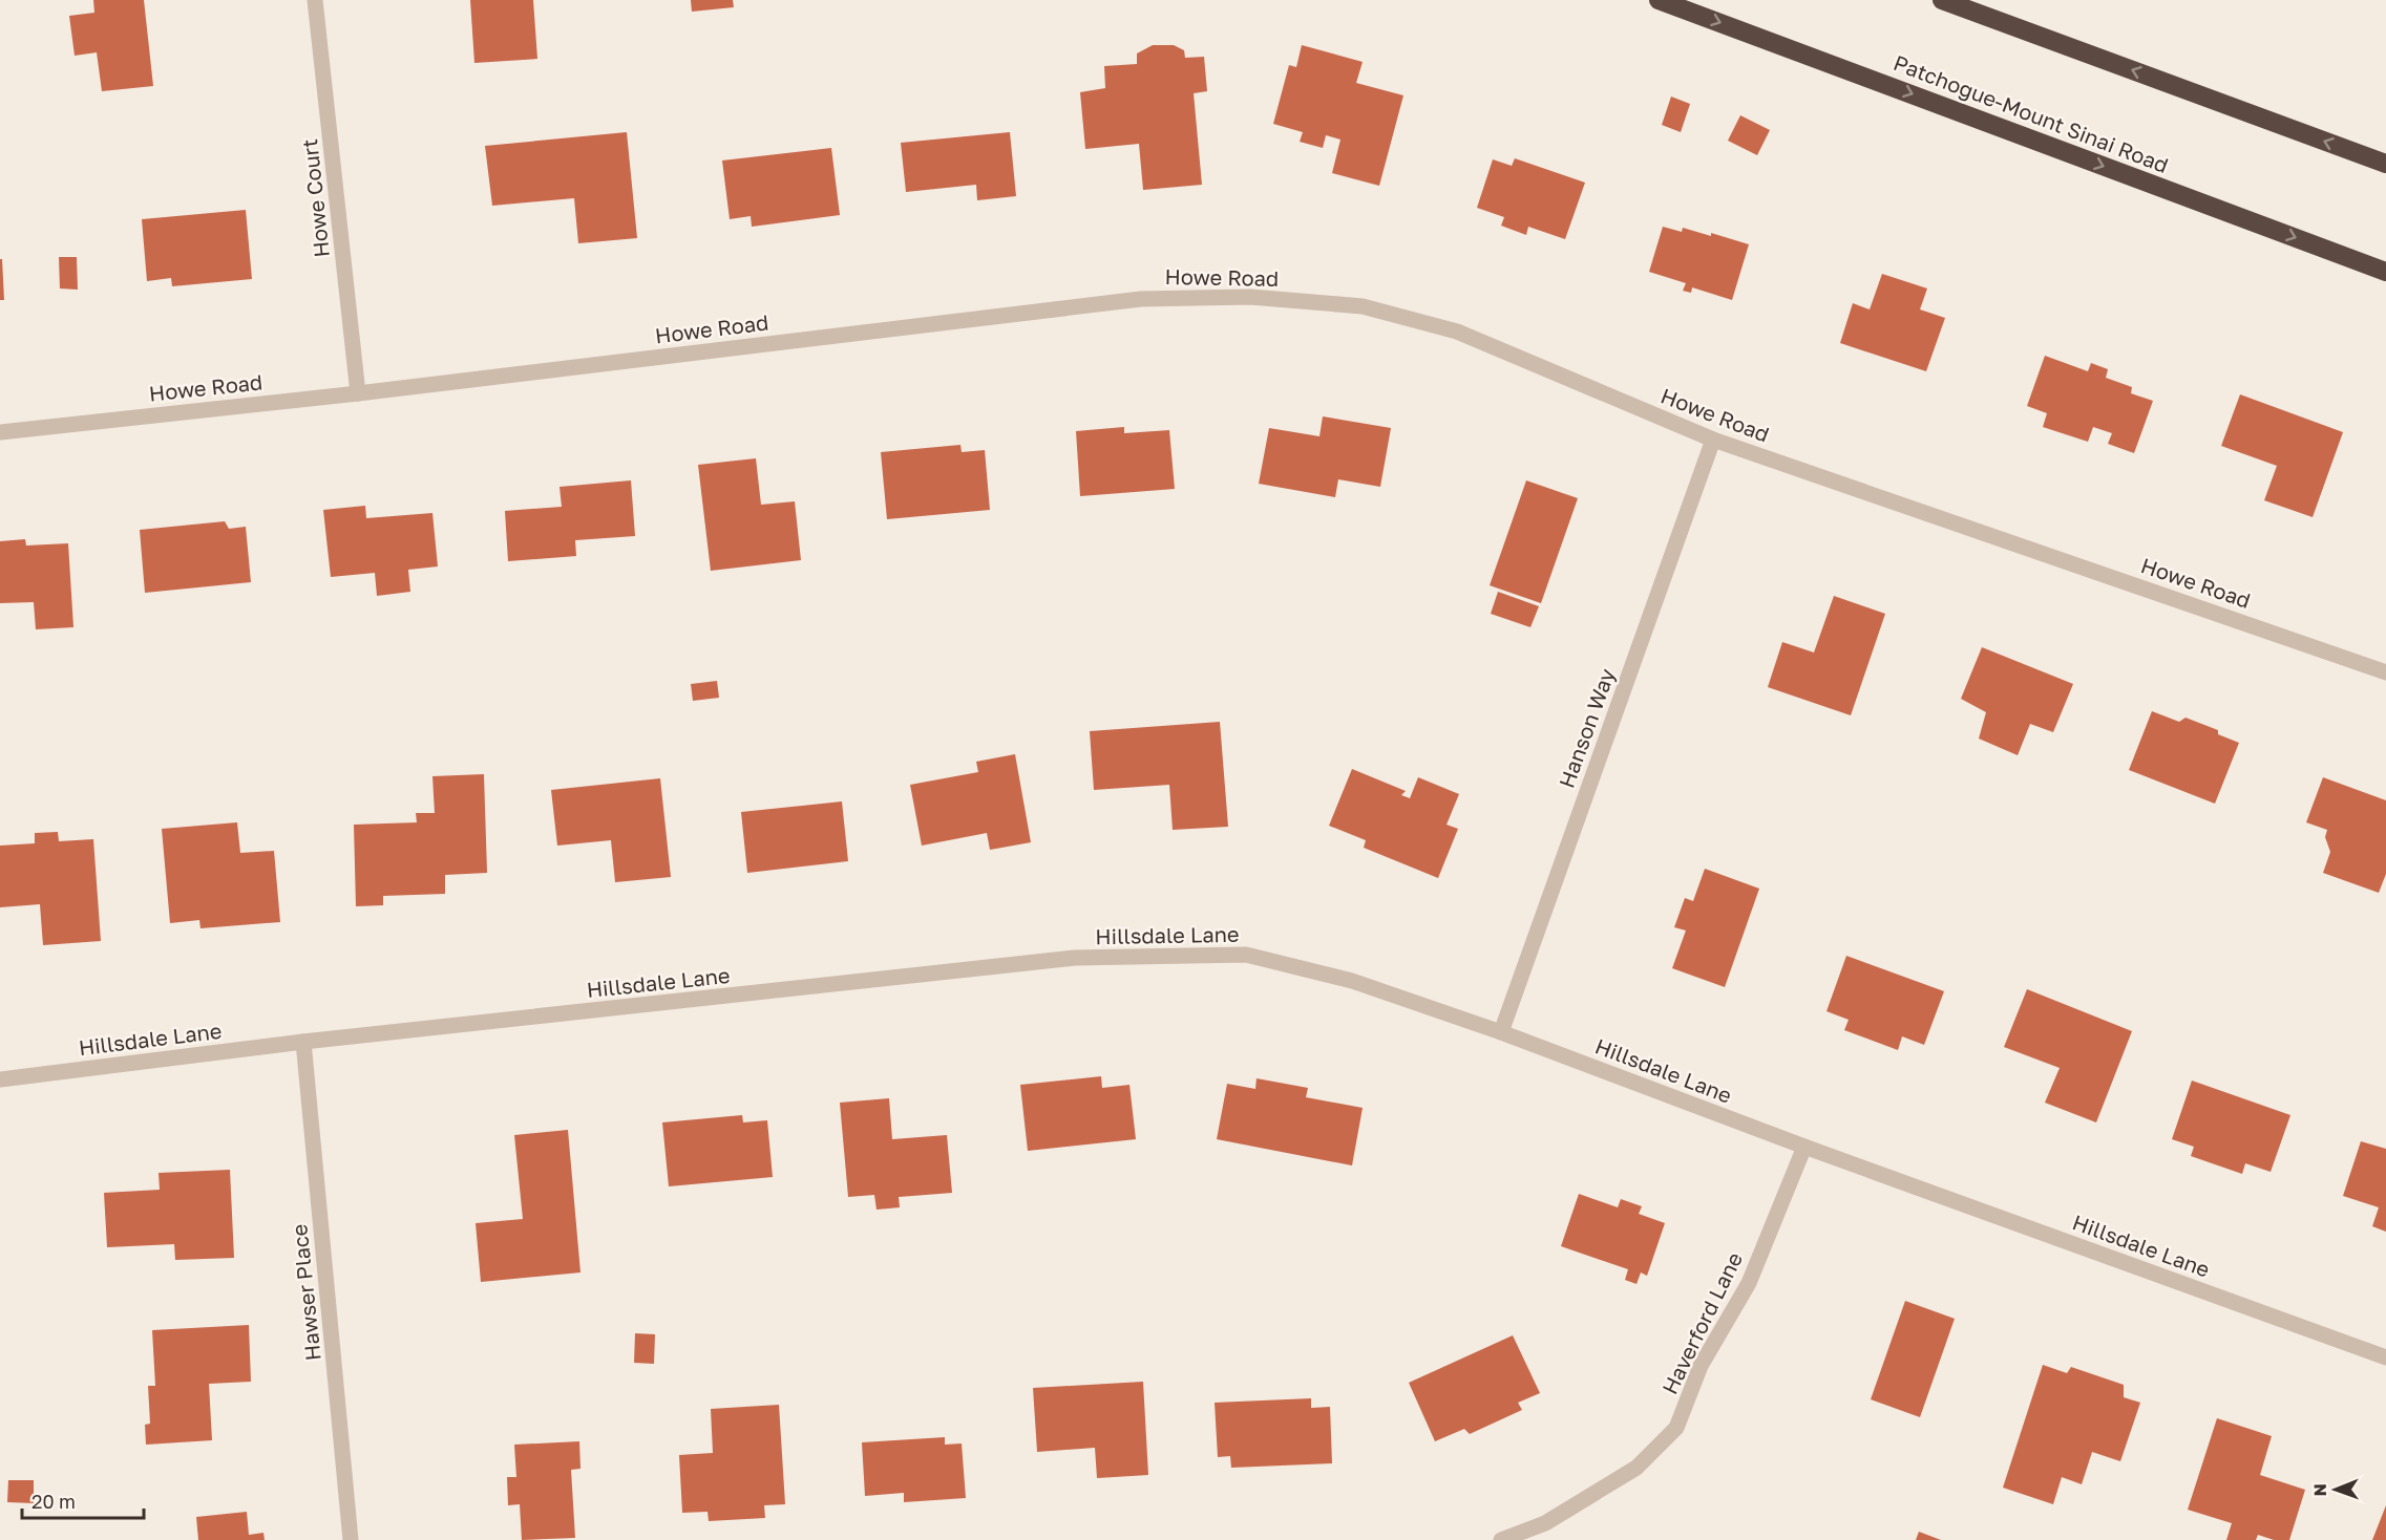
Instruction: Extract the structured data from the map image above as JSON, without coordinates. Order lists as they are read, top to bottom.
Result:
{
  "streets": {
    "highway": ["Patchogue-Mount Sinai Road"],
    "street": [
      "Howe Court",
      "Howe Road",
      "Hanson Way",
      "Hillsdale Lane",
      "Hawser Place",
      "Haverford Lane"
    ]
  },
  "crossings": [
    ["Howe Court", "Howe Road"],
    ["Howe Road", "Hanson Way"],
    ["Hanson Way", "Hillsdale Lane"],
    ["Hillsdale Lane", "Hawser Place"],
    ["Hillsdale Lane", "Haverford Lane"]
  ],
  "scale_bar": "20 m",
  "north": "left"
}
